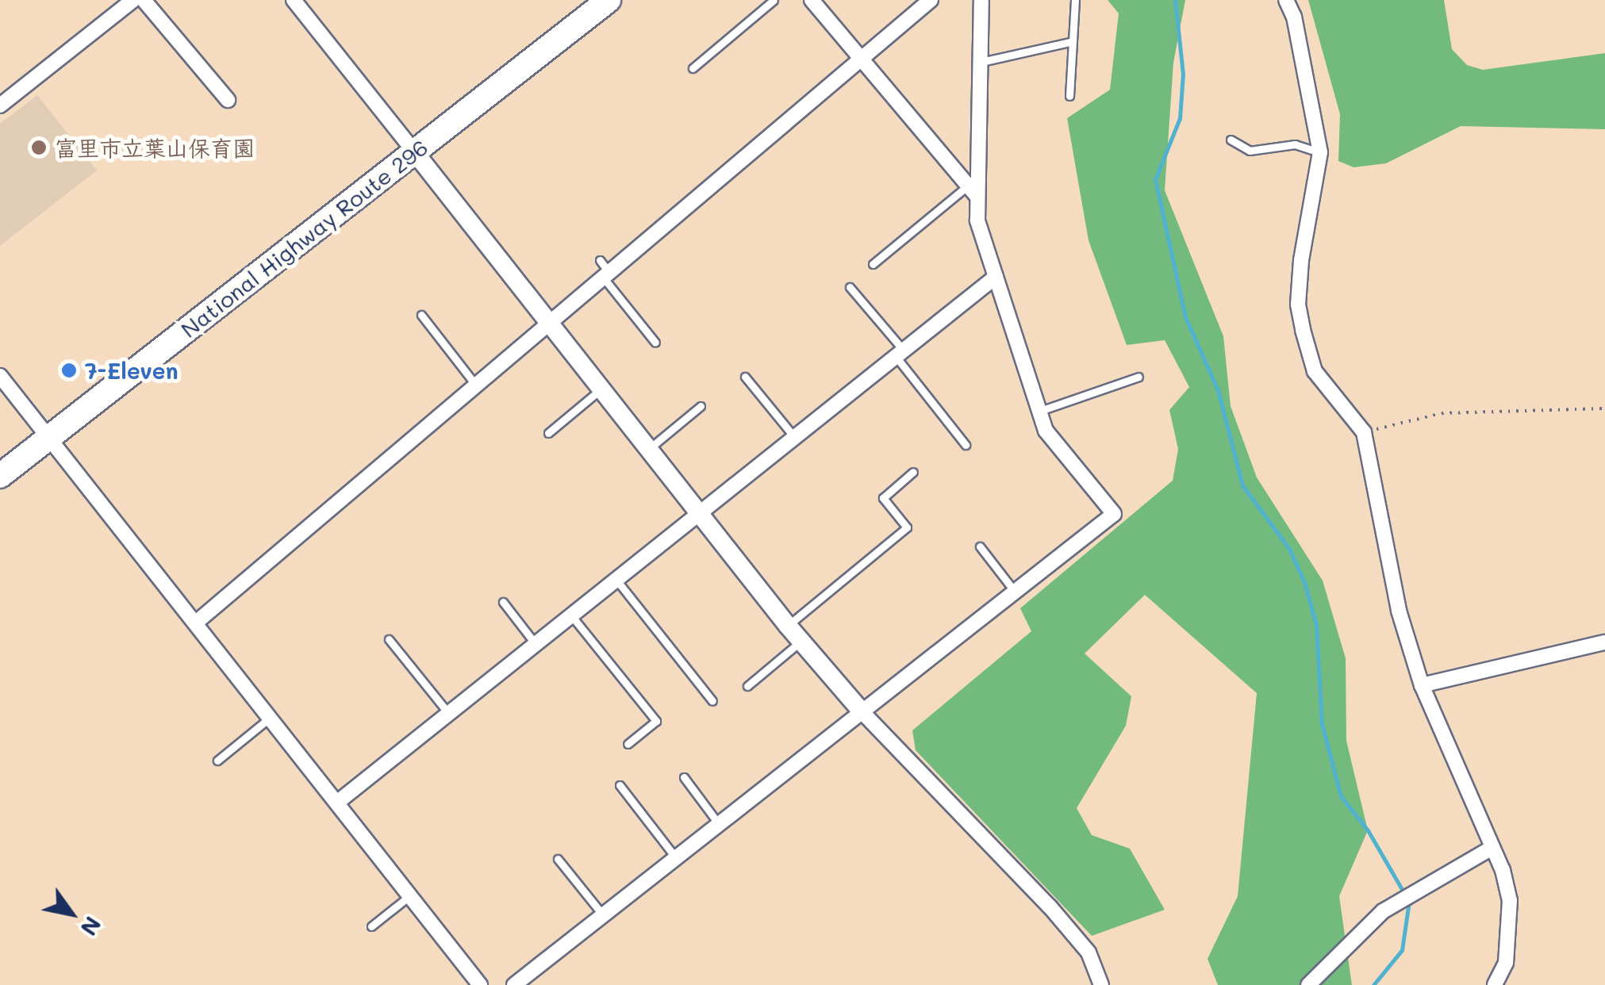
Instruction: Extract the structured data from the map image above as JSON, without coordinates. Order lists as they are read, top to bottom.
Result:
{
  "streets": {
    "highway": ["National Highway Route 296"]
  },
  "places": ["富里市立葉山保育園", "7-Eleven"],
  "north": "bottom right"
}
